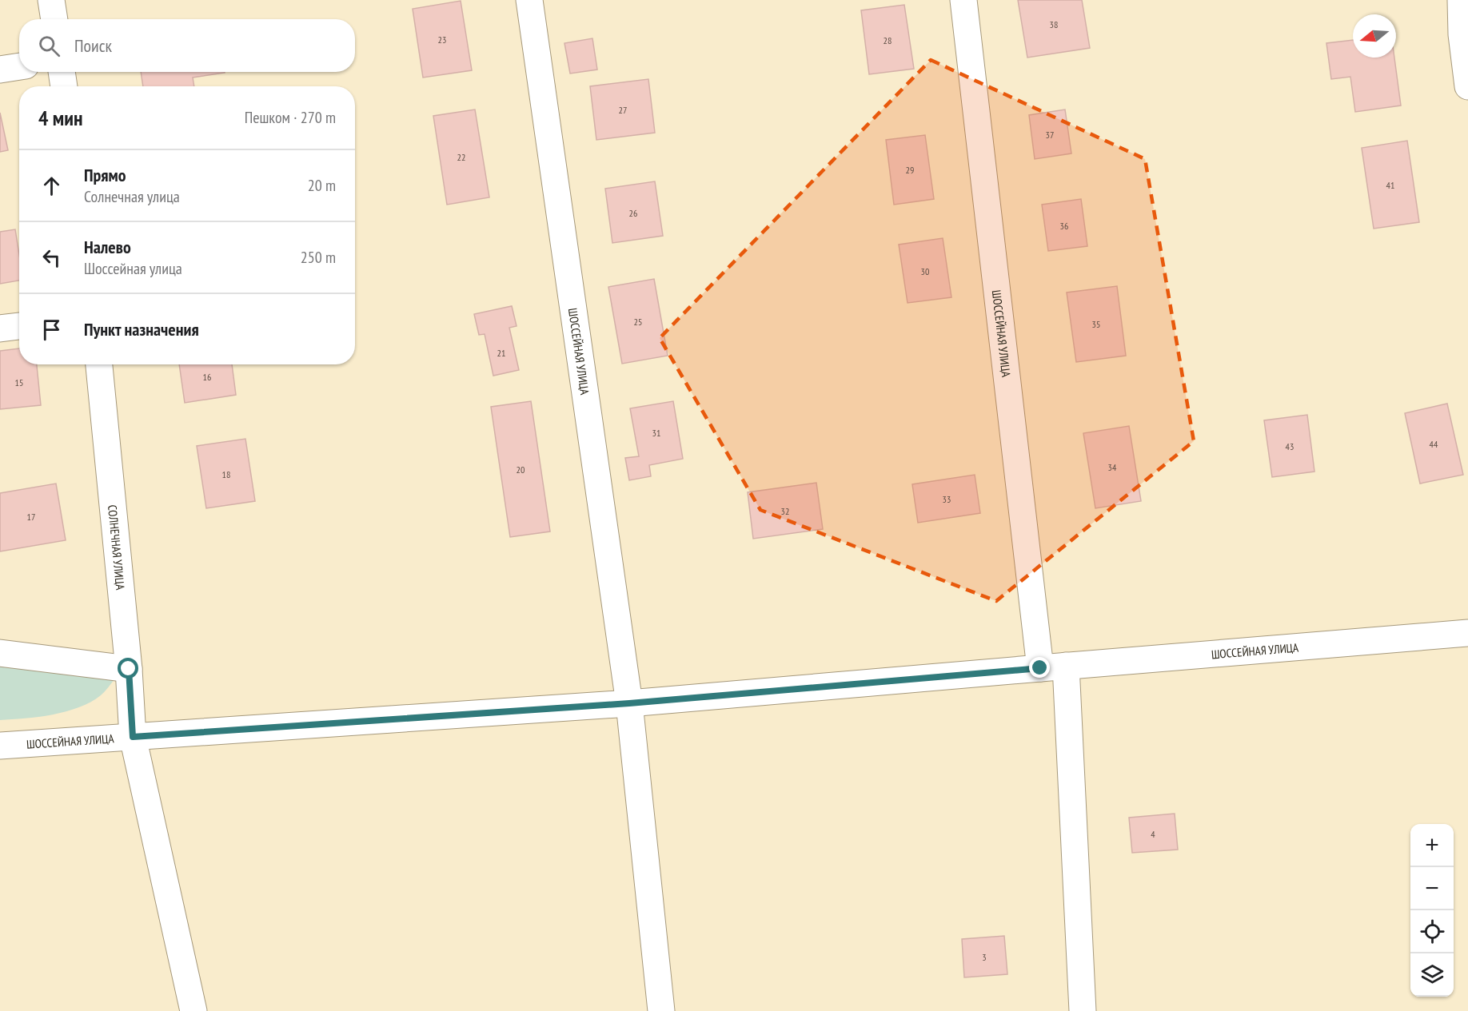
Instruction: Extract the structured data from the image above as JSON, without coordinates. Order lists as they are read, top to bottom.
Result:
{
  "streets": {
    "street": ["ШОССЕЙНАЯ УЛИЦА", "СОЛНЕЧНАЯ УЛИЦА"]
  },
  "crossings": [
    ["ШОССЕЙНАЯ УЛИЦА", "СОЛНЕЧНАЯ УЛИЦА"]
  ],
  "house_numbers": [
    "38",
    "23",
    "28",
    "27",
    "37",
    "22",
    "29",
    "41",
    "26",
    "36",
    "30",
    "25",
    "35",
    "21",
    "16",
    "15",
    "31",
    "44",
    "43",
    "34",
    "20",
    "18",
    "33",
    "32",
    "17",
    "4",
    "3"
  ],
  "north": "left",
  "page": {
    "search": "Поиск",
    "heading": ["4 мин", "Пешком · 270 m"],
    "list": [
      ["Прямо", "Солнечная улица", "20 m"],
      ["Налево", "Шоссейная улица", "250 m"],
      "Пункт назначения"
    ],
    "map_buttons": ["+", "−"]
  }
}
